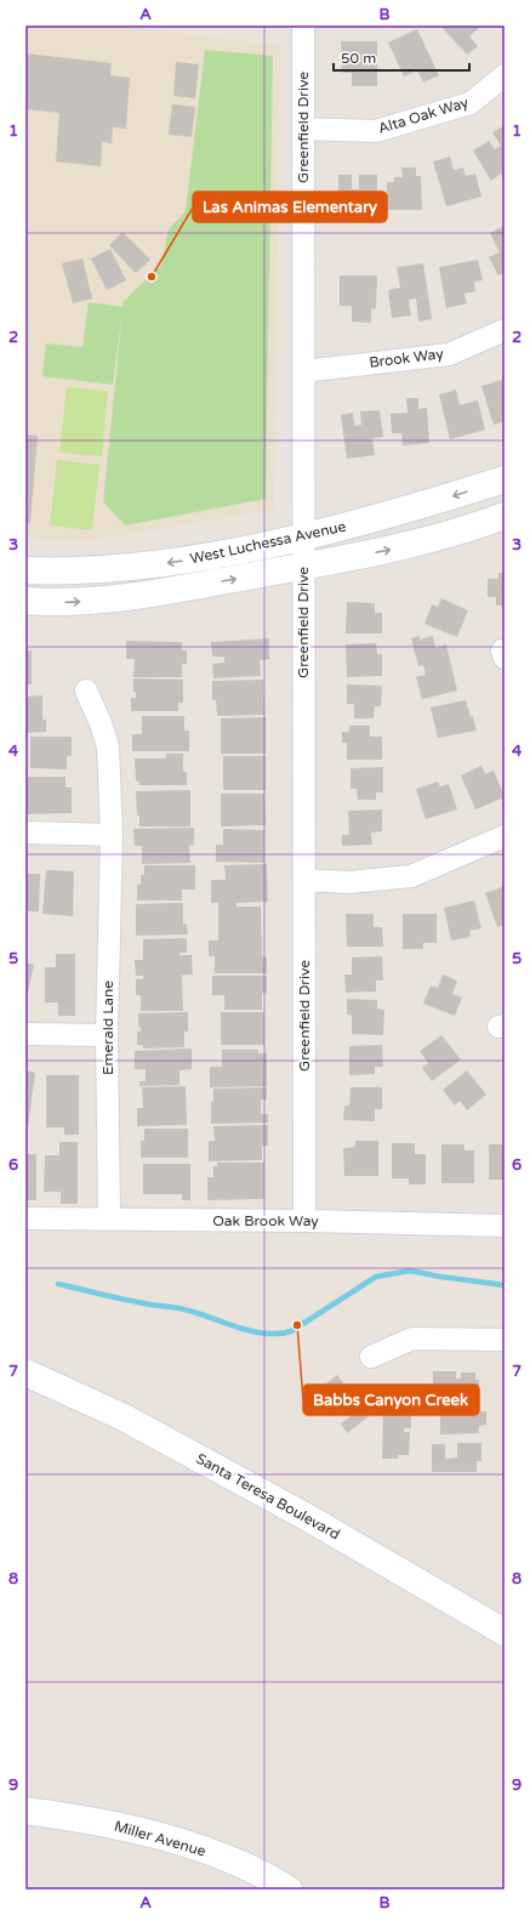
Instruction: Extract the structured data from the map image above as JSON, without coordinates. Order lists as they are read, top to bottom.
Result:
{
  "streets": {
    "street": [
      "Alta Oak Way",
      "Greenfield Drive",
      "Brook Way",
      "West Luchessa Avenue",
      "Emerald Lane",
      "Oak Brook Way",
      "Santa Teresa Boulevard",
      "Miller Avenue"
    ]
  },
  "crossings": [
    ["Alta Oak Way", "Greenfield Drive"],
    ["Greenfield Drive", "Brook Way"],
    ["Greenfield Drive", "West Luchessa Avenue"],
    ["Greenfield Drive", "Oak Brook Way"],
    ["Emerald Lane", "Oak Brook Way"]
  ],
  "places": ["Las Animas Elementary", "Babbs Canyon Creek"],
  "scale_bar": "50 m",
  "grid": {
    "columns": ["A", "B"],
    "rows": [
      "1",
      "2",
      "3",
      "4",
      "5",
      "6",
      "7",
      "8",
      "9"
    ]
  }
}
